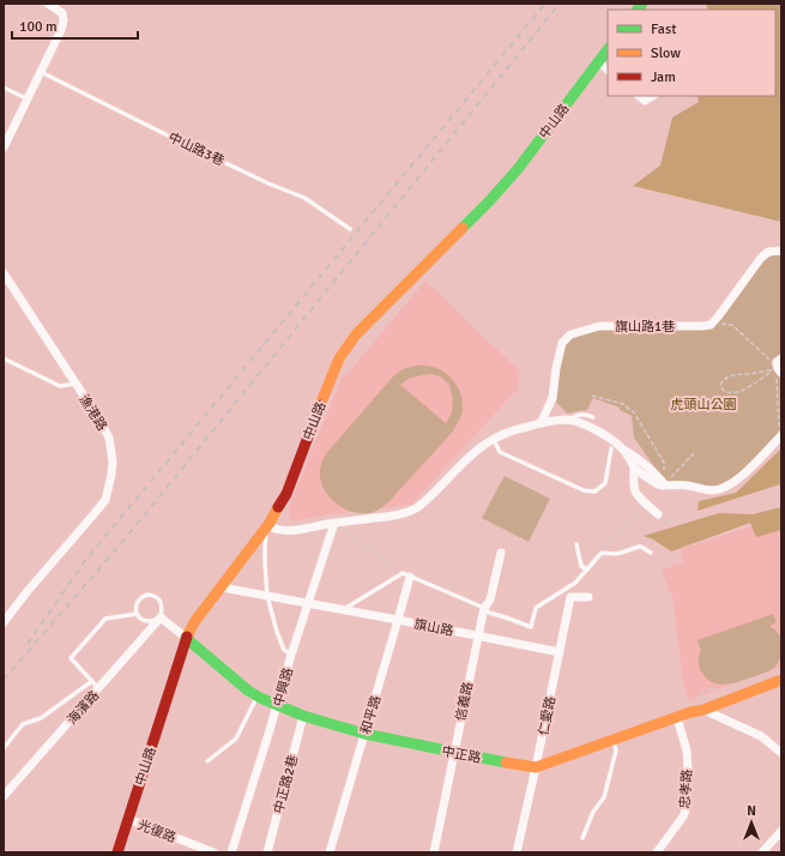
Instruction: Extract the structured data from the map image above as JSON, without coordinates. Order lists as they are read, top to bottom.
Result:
{
  "streets": {
    "main road": ["中山路", "中正路"],
    "street": [
      "旗山路1巷",
      "漁港路",
      "旗山路",
      "中興路",
      "信義路",
      "海濱路",
      "和平路",
      "仁愛路",
      "中正路2巷",
      "忠孝路",
      "光復路"
    ],
    "lane": ["中山路3巷"]
  },
  "crossings": [
    ["中山路", "旗山路"],
    ["中山路", "中正路"],
    ["中山路", "光復路"],
    ["旗山路", "中興路"],
    ["旗山路", "信義路"],
    ["旗山路", "和平路"],
    ["旗山路", "仁愛路"],
    ["中興路", "中正路"],
    ["信義路", "中正路"],
    ["海濱路", "中正路"],
    ["和平路", "中正路"],
    ["仁愛路", "中正路"],
    ["中正路", "中正路2巷"],
    ["中正路", "忠孝路"]
  ],
  "parks": ["虎頭山公園"],
  "legend": ["Fast", "Slow", "Jam"],
  "scale_bar": "100 m",
  "north": "top"
}
